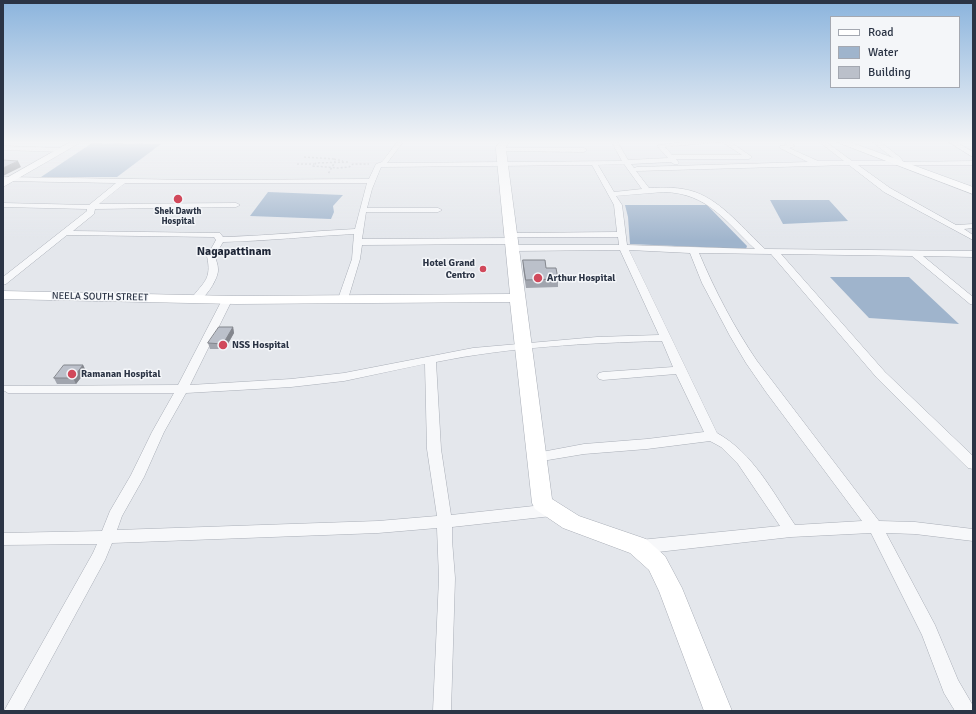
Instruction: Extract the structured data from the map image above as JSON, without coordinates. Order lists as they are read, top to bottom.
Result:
{
  "streets": {
    "street": ["NEELA SOUTH STREET"]
  },
  "districts": ["Nagapattinam"],
  "places": [
    "Shek Dawth Hospital",
    "Hotel Grand Centro",
    "Arthur Hospital",
    "NSS Hospital",
    "Ramanan Hospital"
  ],
  "legend": ["Road", "Water", "Building"]
}
